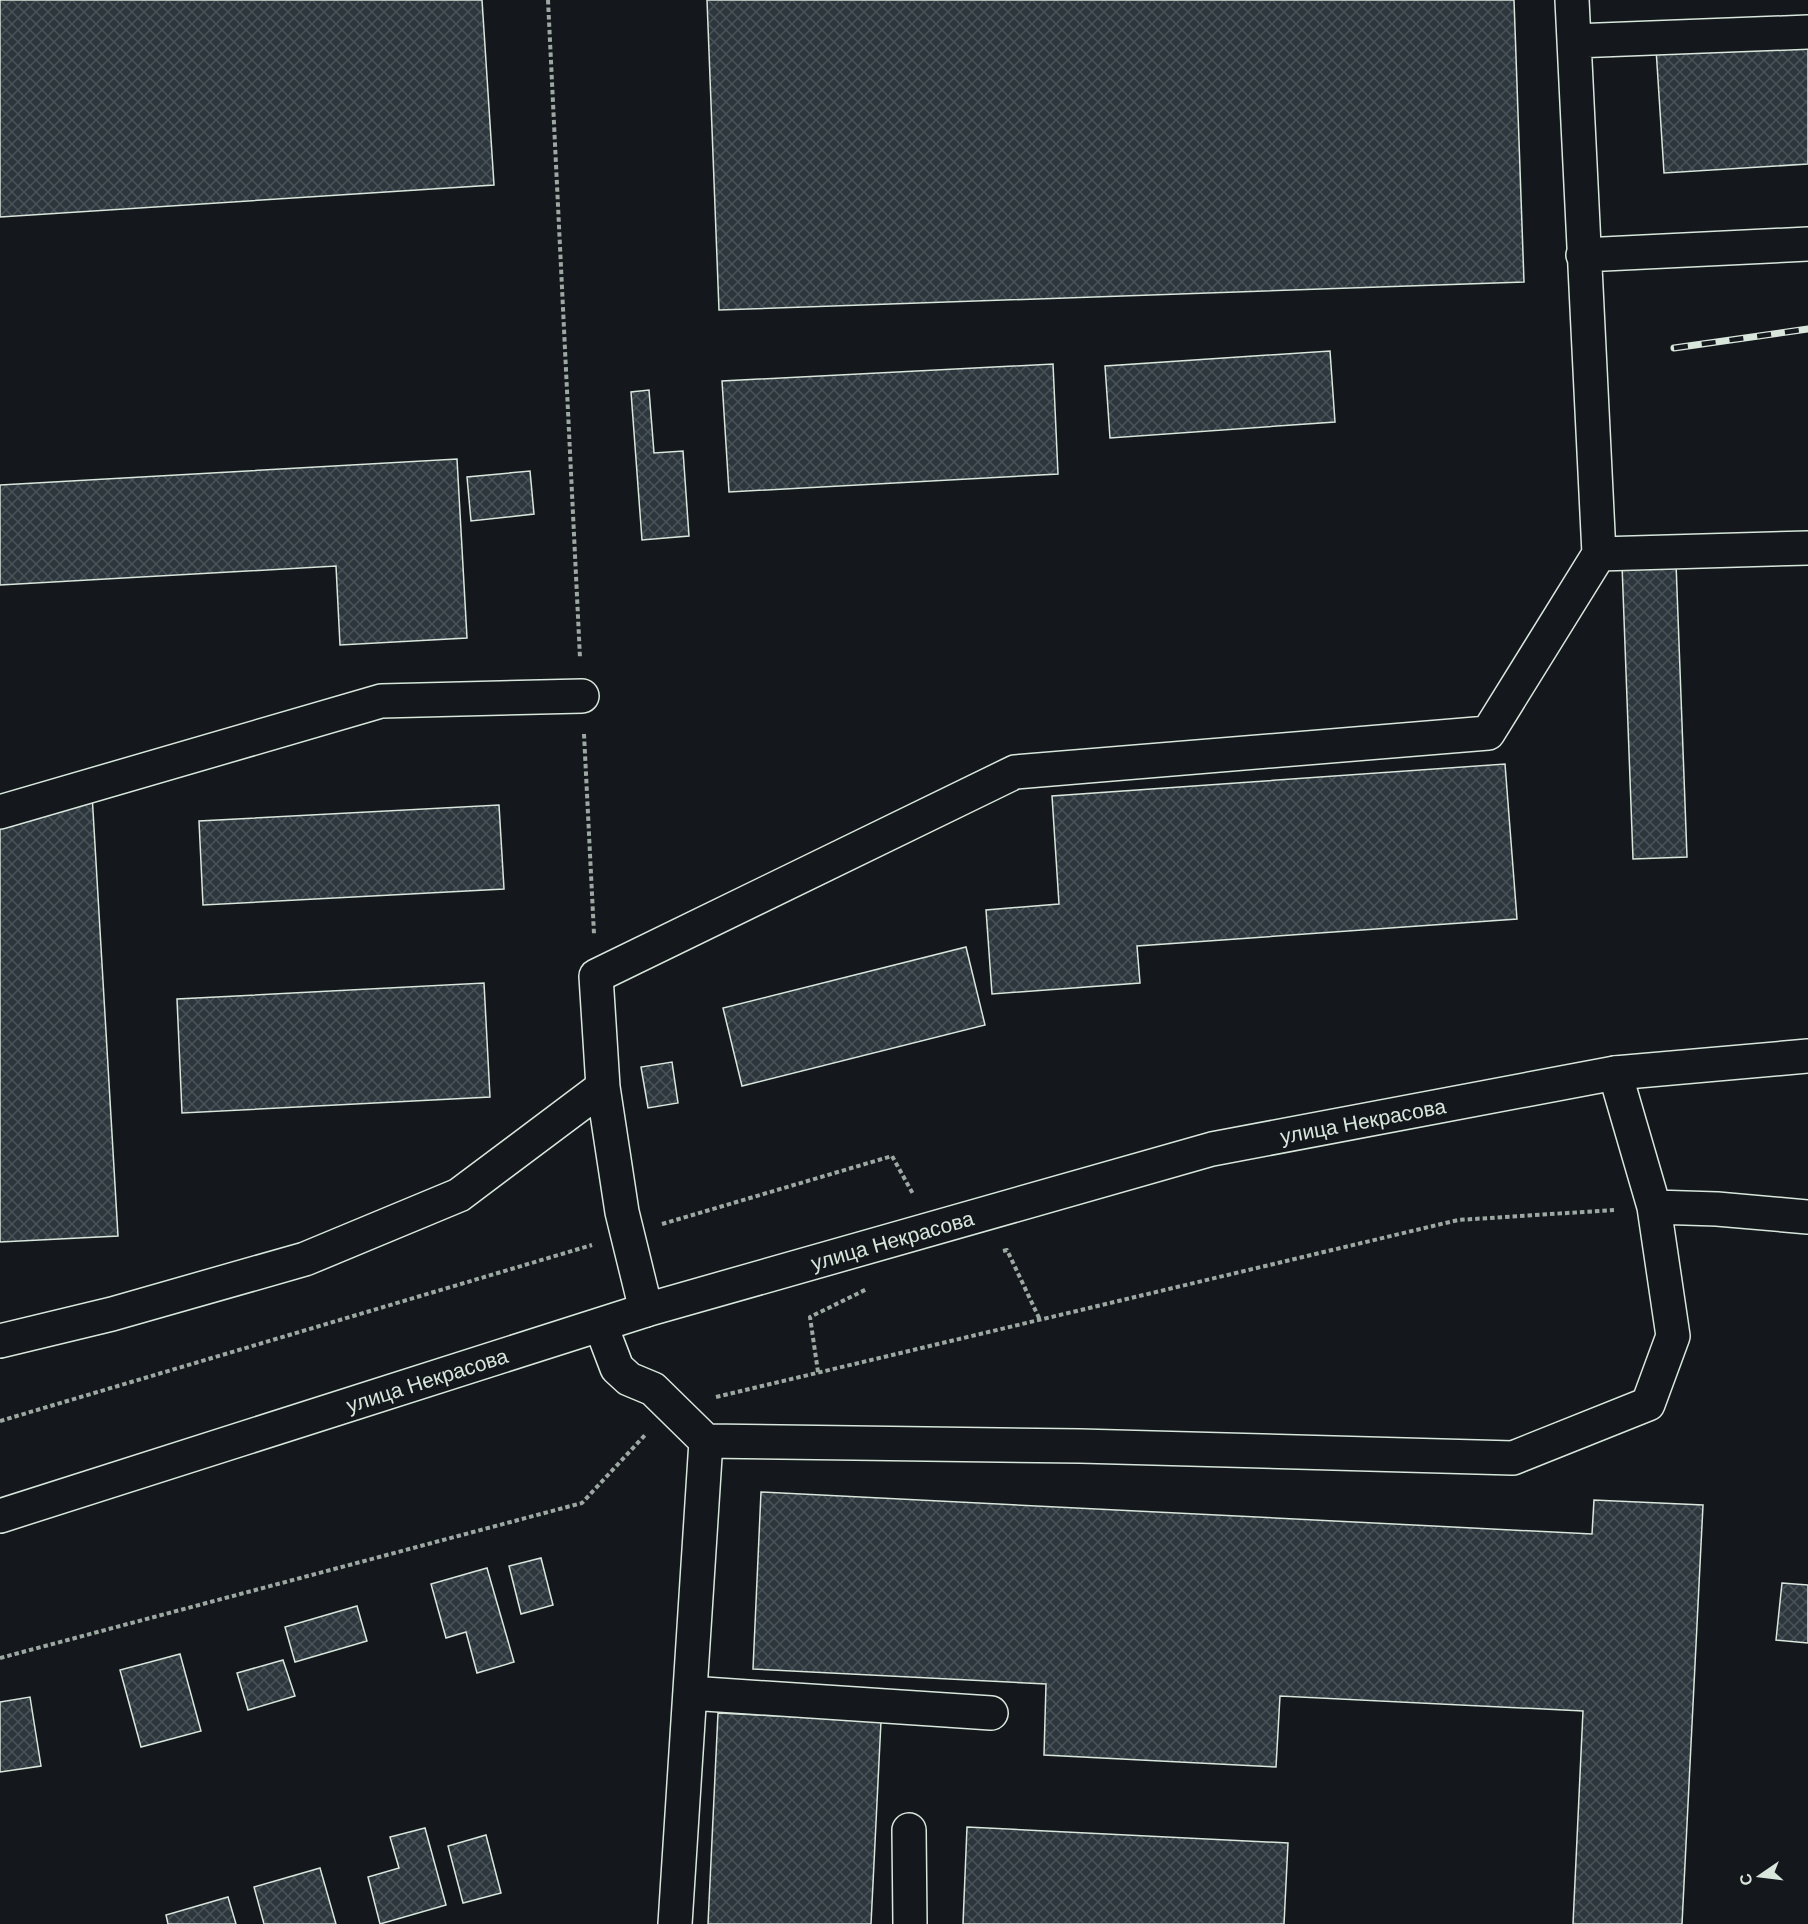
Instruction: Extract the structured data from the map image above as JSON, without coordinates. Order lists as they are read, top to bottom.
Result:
{
  "streets": {
    "main road": ["улица Некрасова"]
  },
  "north": "left"
}
